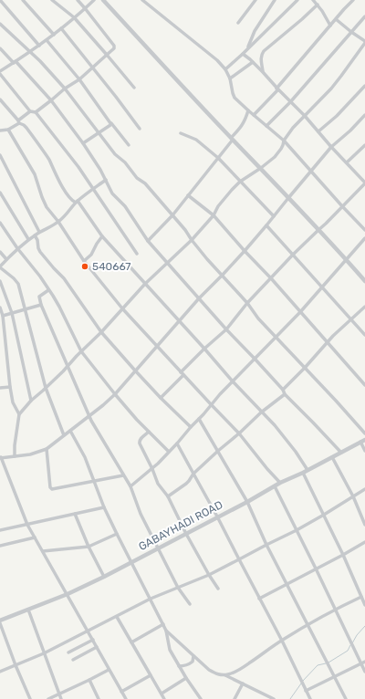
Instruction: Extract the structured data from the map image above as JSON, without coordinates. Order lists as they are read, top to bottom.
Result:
{
  "streets": {
    "street": ["GABAYHADI ROAD"]
  },
  "places": ["540667"]
}
